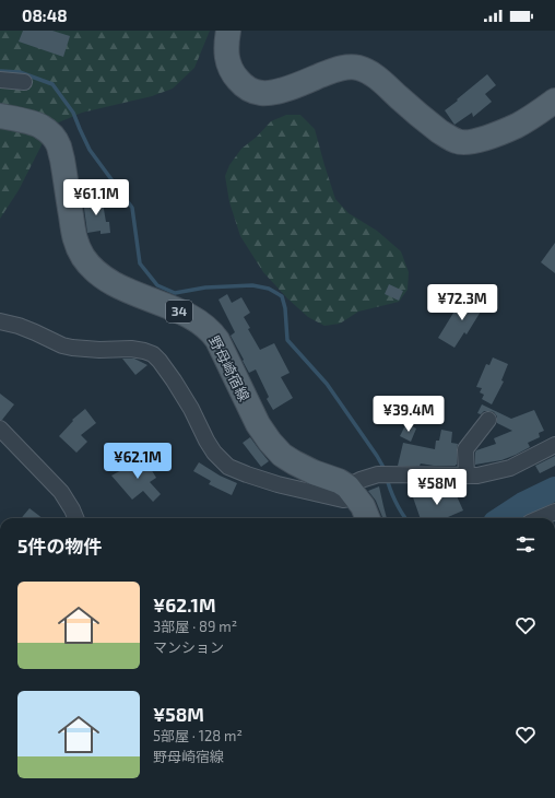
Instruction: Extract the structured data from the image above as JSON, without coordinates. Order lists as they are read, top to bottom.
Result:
{
  "streets": {
    "main road": ["34", "野母崎宿線"]
  },
  "page": {
    "status": "08:48",
    "price": [
      "¥61.1M",
      "¥72.3M",
      "¥39.4M",
      "¥62.1M",
      "¥58M"
    ],
    "heading": "5件の物件",
    "list": [
      {
        "name": "¥62.1M",
        "note": "3部屋 · 89 m² · マンション"
      },
      {
        "name": "¥58M",
        "note": "5部屋 · 128 m² · 野母崎宿線"
      }
    ]
  }
}
